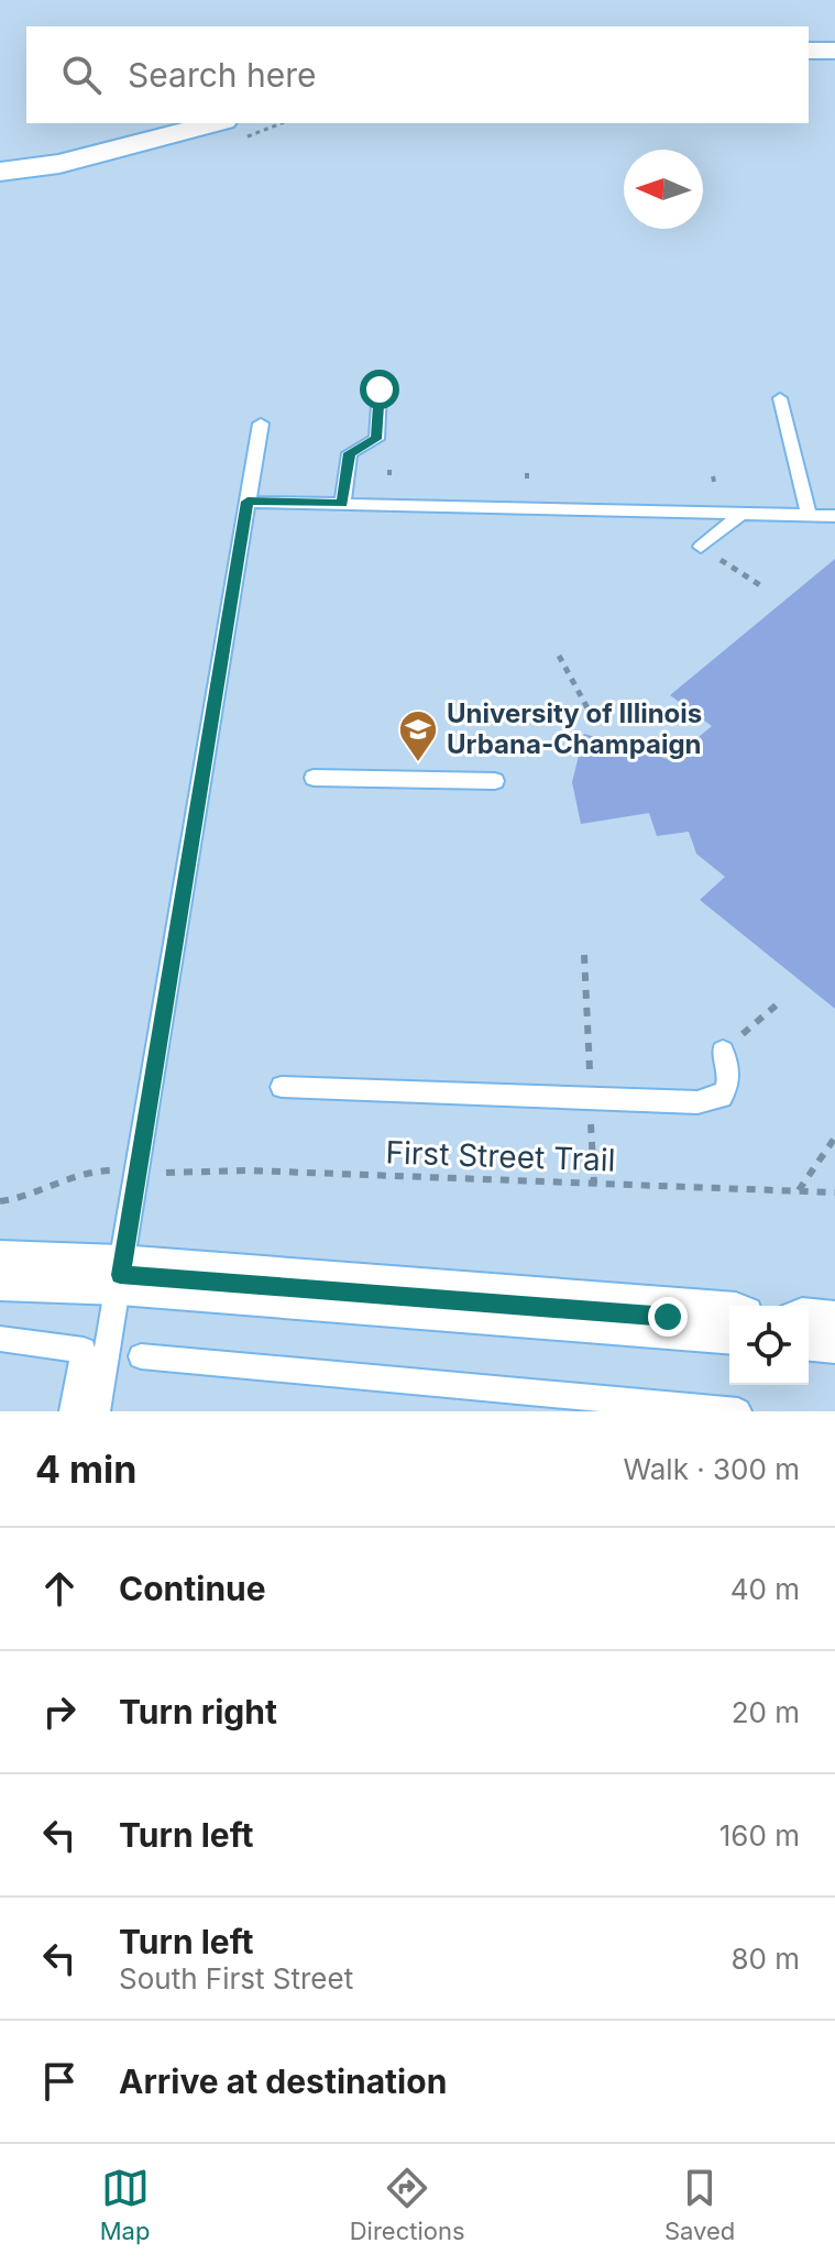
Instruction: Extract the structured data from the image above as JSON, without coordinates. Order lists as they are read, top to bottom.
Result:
{
  "streets": {
    "path": ["First Street Trail"]
  },
  "places": {
    "school or university": ["University of Illinois Urbana-Champaign"]
  },
  "north": "left",
  "page": {
    "search": "Search here",
    "heading": ["4 min", "Walk · 300 m"],
    "list": [
      ["Continue", "40 m"],
      ["Turn right", "20 m"],
      ["Turn left", "160 m"],
      ["Turn left", "South First Street", "80 m"],
      "Arrive at destination"
    ],
    "nav": ["Map", "Directions", "Saved"]
  }
}
